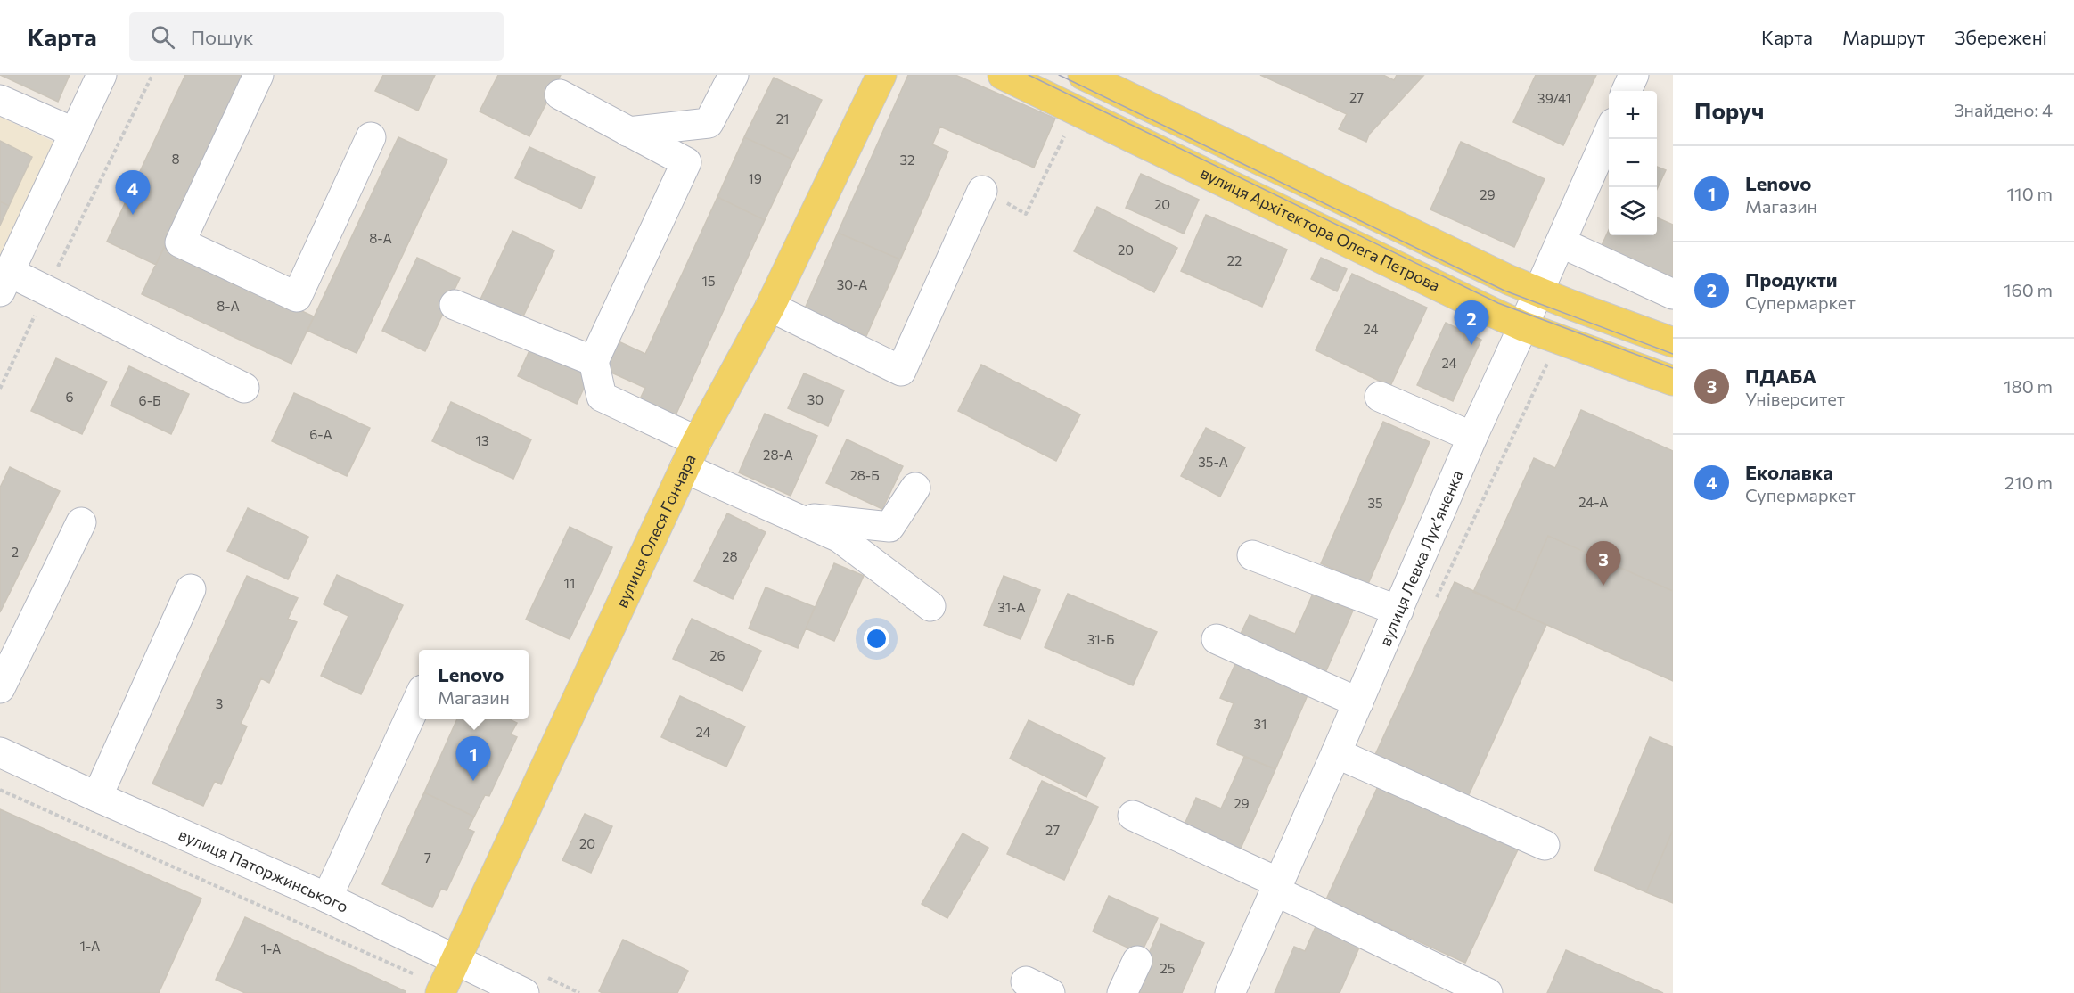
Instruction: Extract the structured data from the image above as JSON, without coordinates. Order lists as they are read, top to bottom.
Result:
{
  "streets": {
    "main road": ["вулиця Архітектора Олега Петрова", "вулиця Олеся Гончара"],
    "street": ["вулиця Левка Лукʼяненка", "вулиця Паторжинського"]
  },
  "crossings": [
    ["вулиця Архітектора Олега Петрова", "вулиця Левка Лукʼяненка"],
    ["вулиця Олеся Гончара", "вулиця Паторжинського"]
  ],
  "house_numbers": [
    "27",
    "39/41",
    "21",
    "8",
    "32",
    "19",
    "29",
    "20",
    "8-А",
    "20",
    "22",
    "15",
    "30-А",
    "8-А",
    "24",
    "24",
    "6",
    "30",
    "6-Б",
    "6-А",
    "13",
    "28-А",
    "35-А",
    "28-Б",
    "24-А",
    "35",
    "2",
    "28",
    "11",
    "31-А",
    "31-Б",
    "26",
    "3",
    "31",
    "24",
    "29",
    "27",
    "20",
    "7",
    "1-А",
    "1-А",
    "25"
  ],
  "page": {
    "header": "Карта",
    "search": "Пошук",
    "nav": ["Карта", "Маршрут", "Збережені"],
    "heading": ["Поруч", "Знайдено: 4"],
    "map_buttons": ["+", "−"],
    "list": [
      {
        "mark": "1",
        "name": "Lenovo",
        "note": "Магазин",
        "value": "110 m"
      },
      {
        "mark": "2",
        "name": "Продукти",
        "note": "Супермаркет",
        "value": "160 m"
      },
      {
        "mark": "3",
        "name": "ПДАБА",
        "note": "Університет",
        "value": "180 m"
      },
      {
        "mark": "4",
        "name": "Еколавка",
        "note": "Супермаркет",
        "value": "210 m"
      }
    ],
    "pins": [
      "4",
      "2",
      "3",
      "1"
    ],
    "popup": ["Lenovo", "Магазин"]
  }
}
